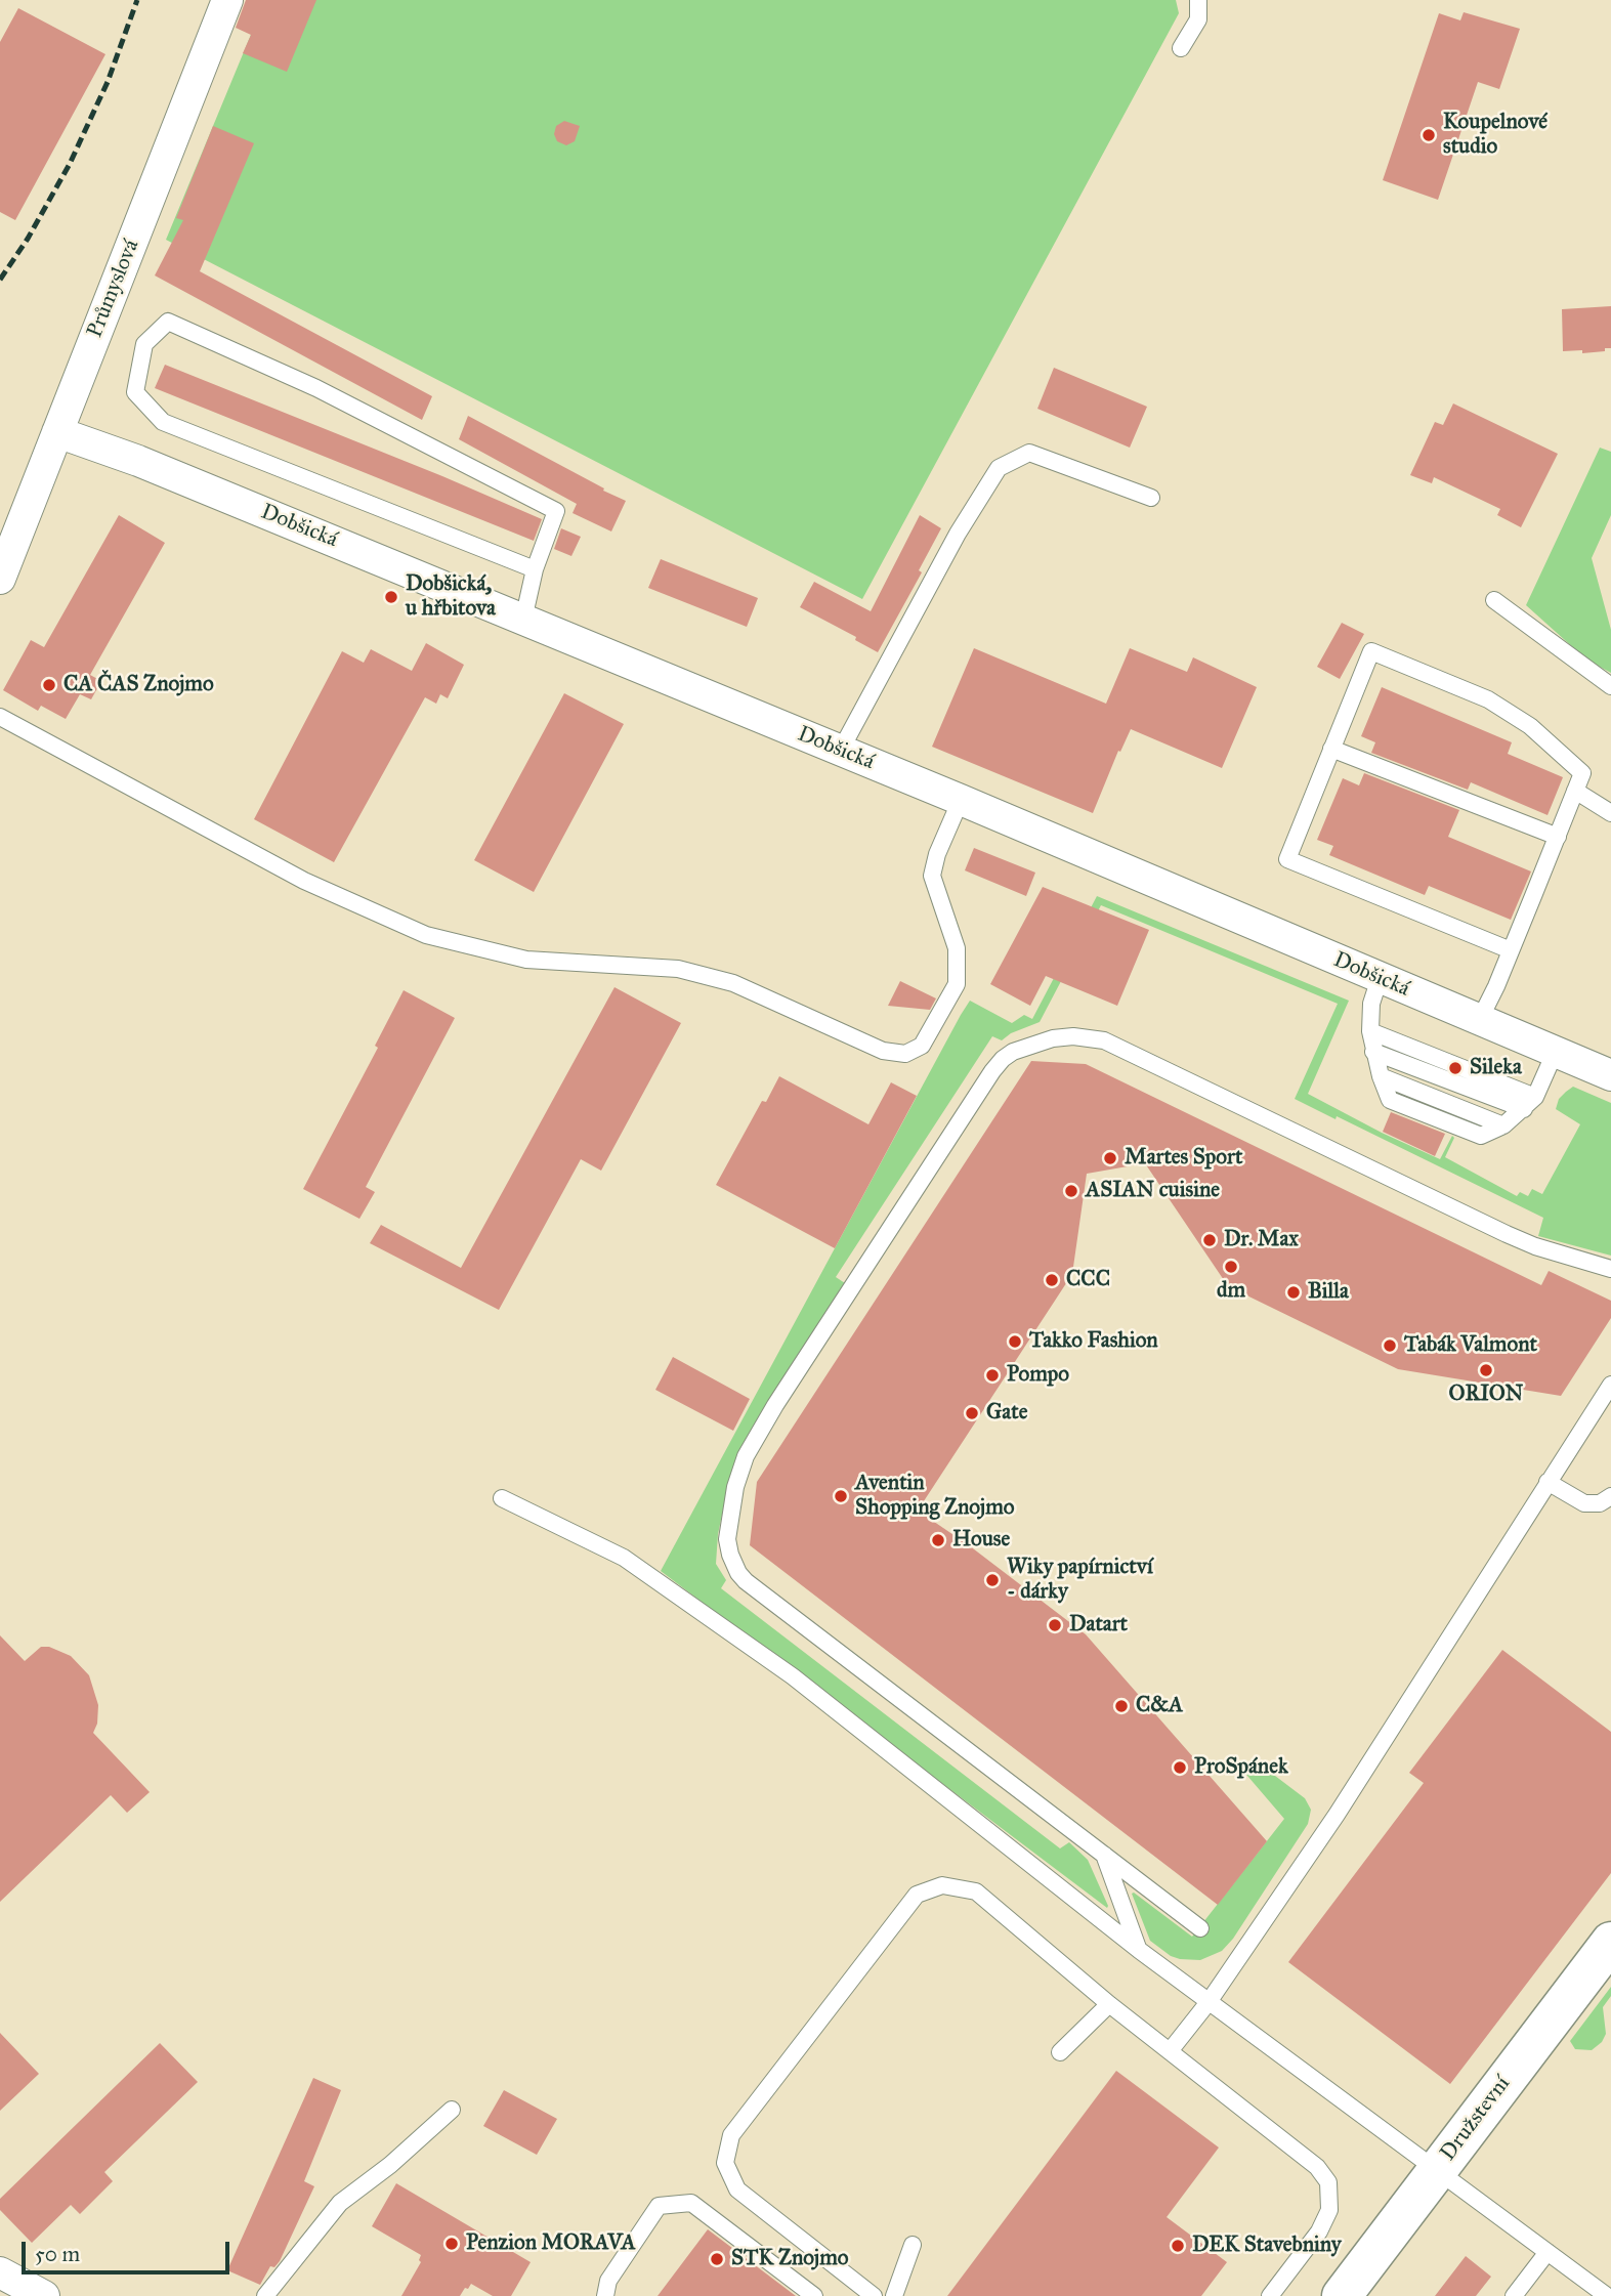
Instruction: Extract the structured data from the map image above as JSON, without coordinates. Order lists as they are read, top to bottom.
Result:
{
  "streets": {
    "main road": ["Družstevní"],
    "street": ["Průmyslová", "Dobšická"]
  },
  "crossings": [
    ["Průmyslová", "Dobšická"]
  ],
  "places": [
    "Koupelnové studio",
    "Dobšická, u hřbitova",
    "CA ČAS Znojmo",
    "Sileka",
    "Martes Sport",
    "ASIAN cuisine",
    "Dr. Max",
    "dm",
    "CCC",
    "Billa",
    "Takko Fashion",
    "Tabák Valmont",
    "ORION",
    "Pompo",
    "Gate",
    "Aventin Shopping Znojmo",
    "House",
    "Wiky papírnictví - dárky",
    "Datart",
    "C&A",
    "ProSpánek",
    "Penzion MORAVA",
    "DEK Stavebniny",
    "STK Znojmo"
  ],
  "scale_bar": "50 m"
}
